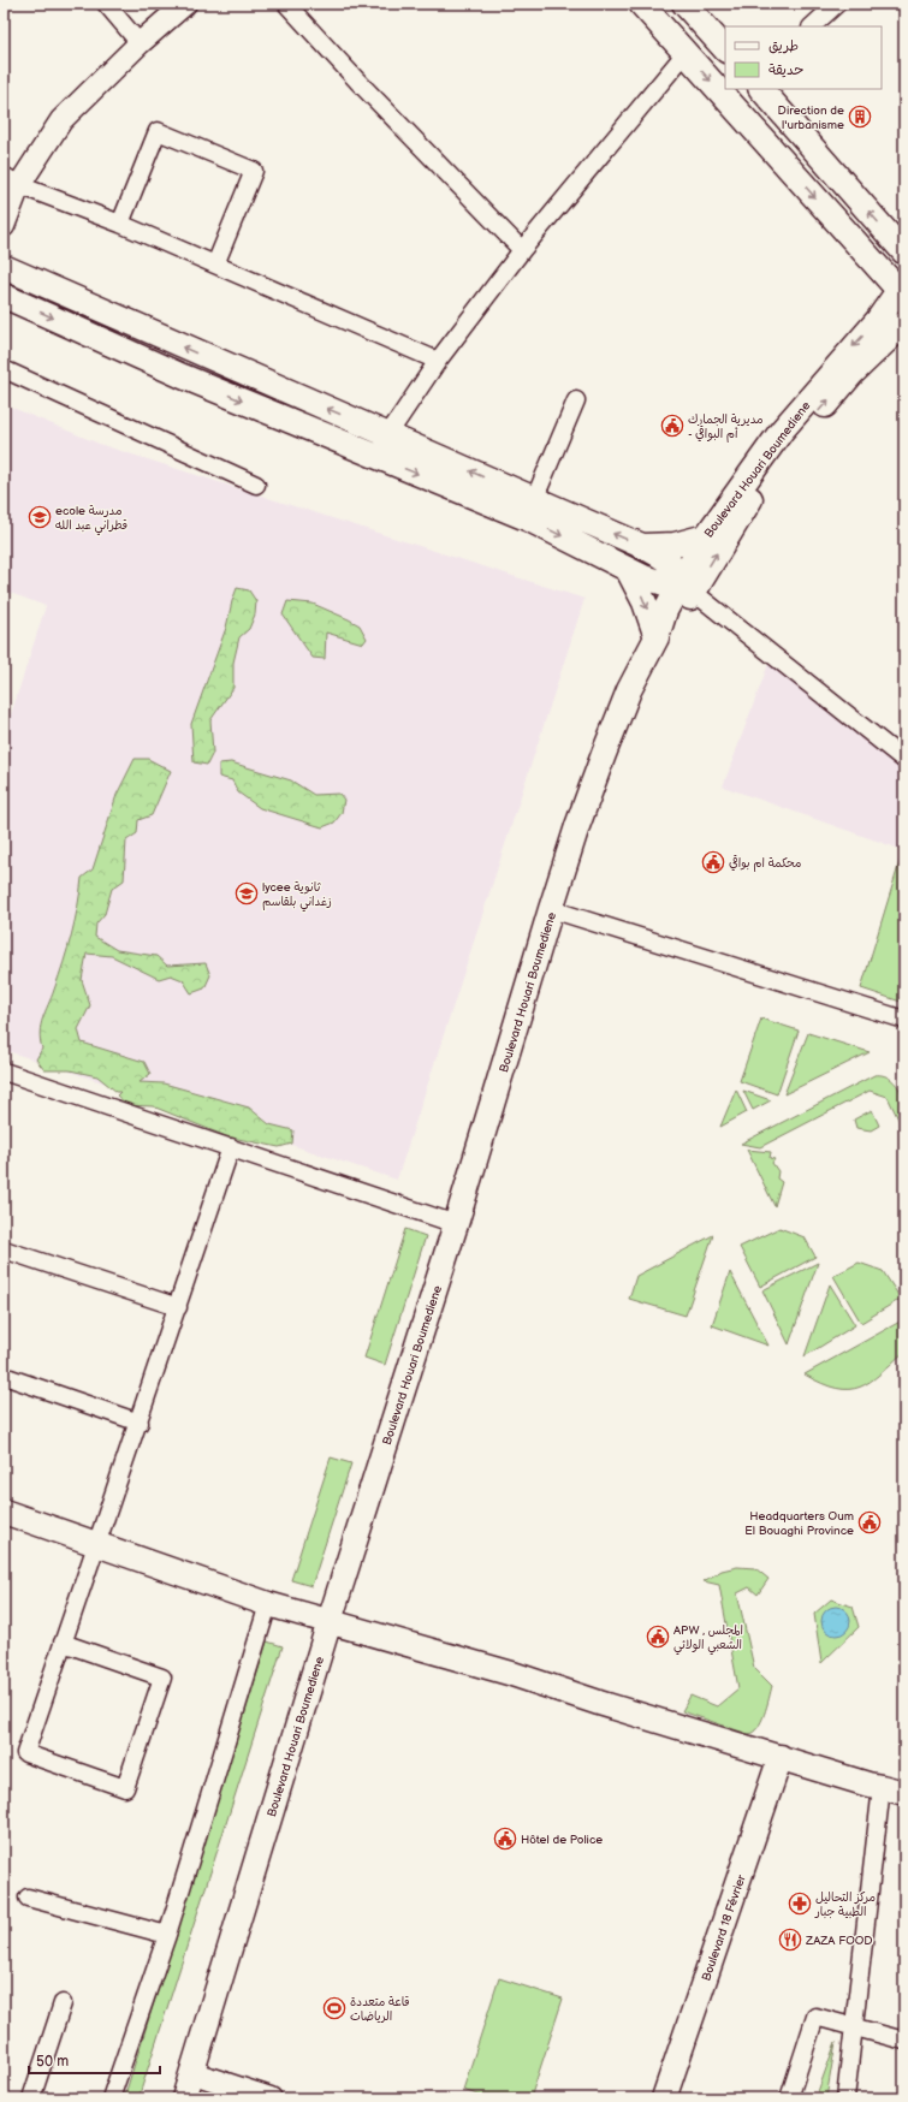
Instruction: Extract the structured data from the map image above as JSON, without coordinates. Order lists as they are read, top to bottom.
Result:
{
  "streets": {
    "main road": ["Boulevard Houari Boumediene", "Boulevard 18 Février"]
  },
  "places": {
    "building": ["Direction de l'urbanisme"],
    "public building": [
      "مديرية الجمارك - أم البواقي",
      "محكمة ام بواقي",
      "Headquarters Oum El Bouaghi Province",
      "APW , المجلس الشعبي الولائي",
      "Hôtel de Police"
    ],
    "school or university": ["ecole مدرسة قطراني عبد الله", "lycee ثانوية زغداني بلقاسم"],
    "pharmacy": ["مركز التحاليل الطبية جبار"],
    "restaurant": ["ZAZA FOOD"],
    "sports": ["قاعة متعددة الرياضات"]
  },
  "legend": ["طريق", "حديقة"],
  "scale_bar": "50 m"
}
